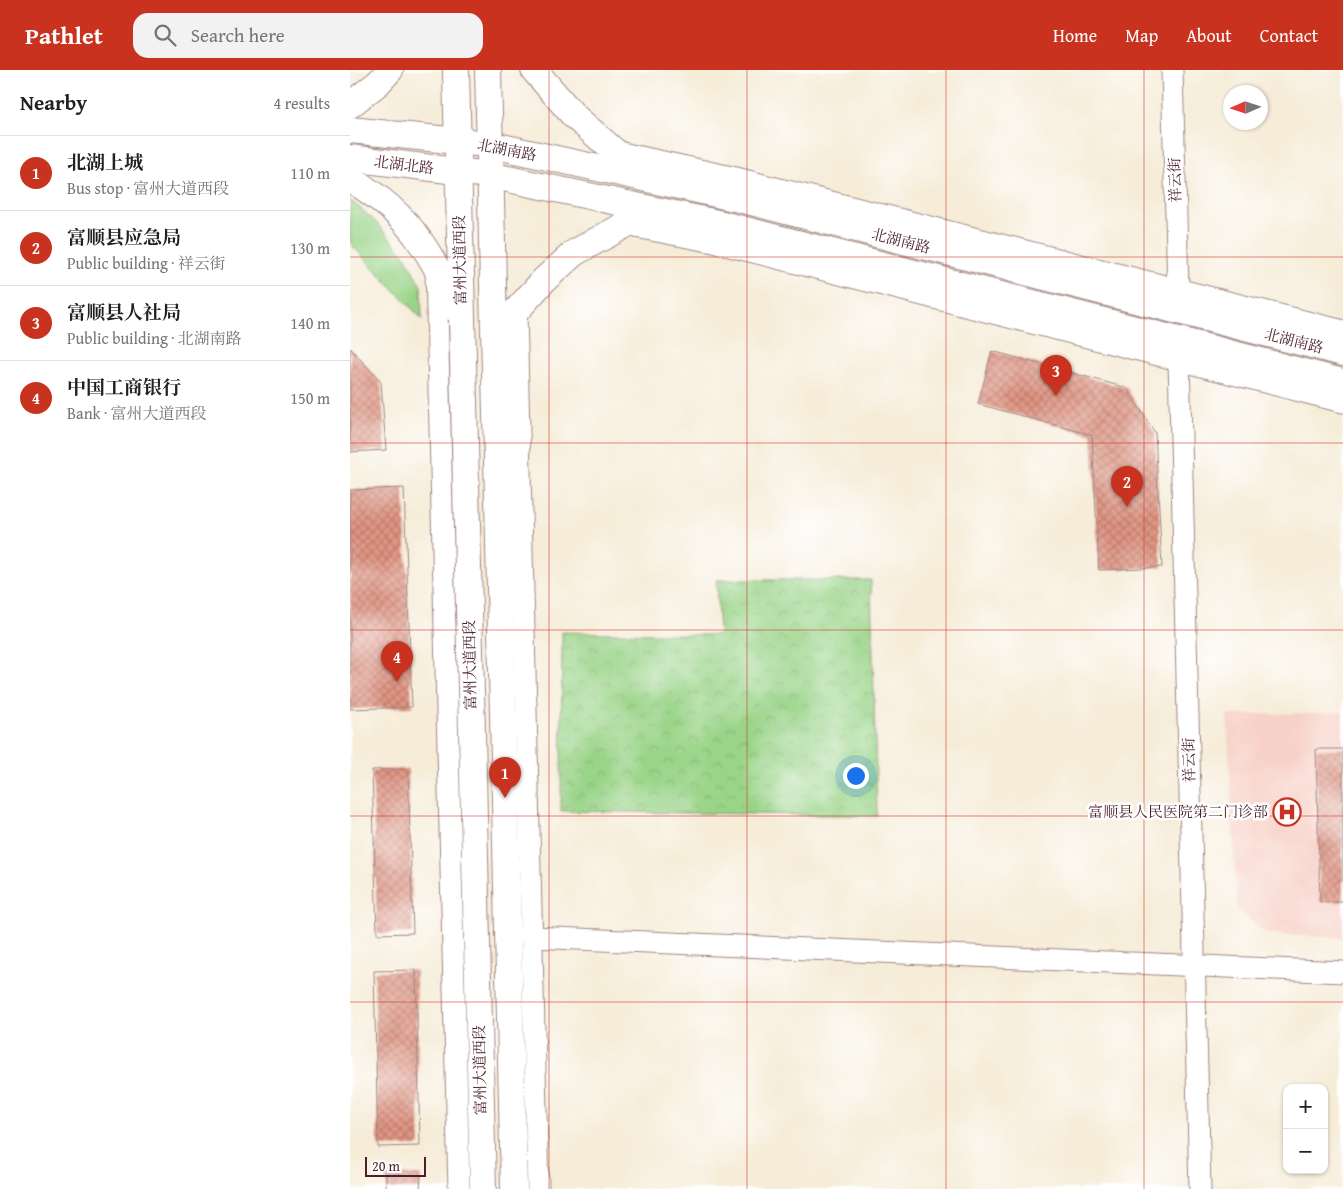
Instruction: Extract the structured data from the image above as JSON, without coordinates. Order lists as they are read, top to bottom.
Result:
{
  "streets": {
    "main road": ["北湖南路", "北湖北路", "富州大道西段"],
    "street": ["祥云街"]
  },
  "crossings": [
    ["北湖南路", "北湖北路"],
    ["北湖南路", "富州大道西段"],
    ["北湖北路", "富州大道西段"]
  ],
  "places": {
    "hospital": ["富顺县人民医院第二门诊部"]
  },
  "scale_bar": "20 m",
  "north": "left",
  "page": {
    "header": "Pathlet",
    "search": "Search here",
    "nav": [
      "Home",
      "Map",
      "About",
      "Contact"
    ],
    "heading": ["Nearby", "4 results"],
    "list": [
      {
        "mark": "1",
        "name": "北湖上城",
        "note": "Bus stop · 富州大道西段",
        "value": "110 m"
      },
      {
        "mark": "2",
        "name": "富顺县应急局",
        "note": "Public building · 祥云街",
        "value": "130 m"
      },
      {
        "mark": "3",
        "name": "富顺县人社局",
        "note": "Public building · 北湖南路",
        "value": "140 m"
      },
      {
        "mark": "4",
        "name": "中国工商银行",
        "note": "Bank · 富州大道西段",
        "value": "150 m"
      }
    ],
    "pins": [
      "3",
      "2",
      "4",
      "1"
    ],
    "map_buttons": ["+", "−"],
    "scale": "20 m"
  }
}
